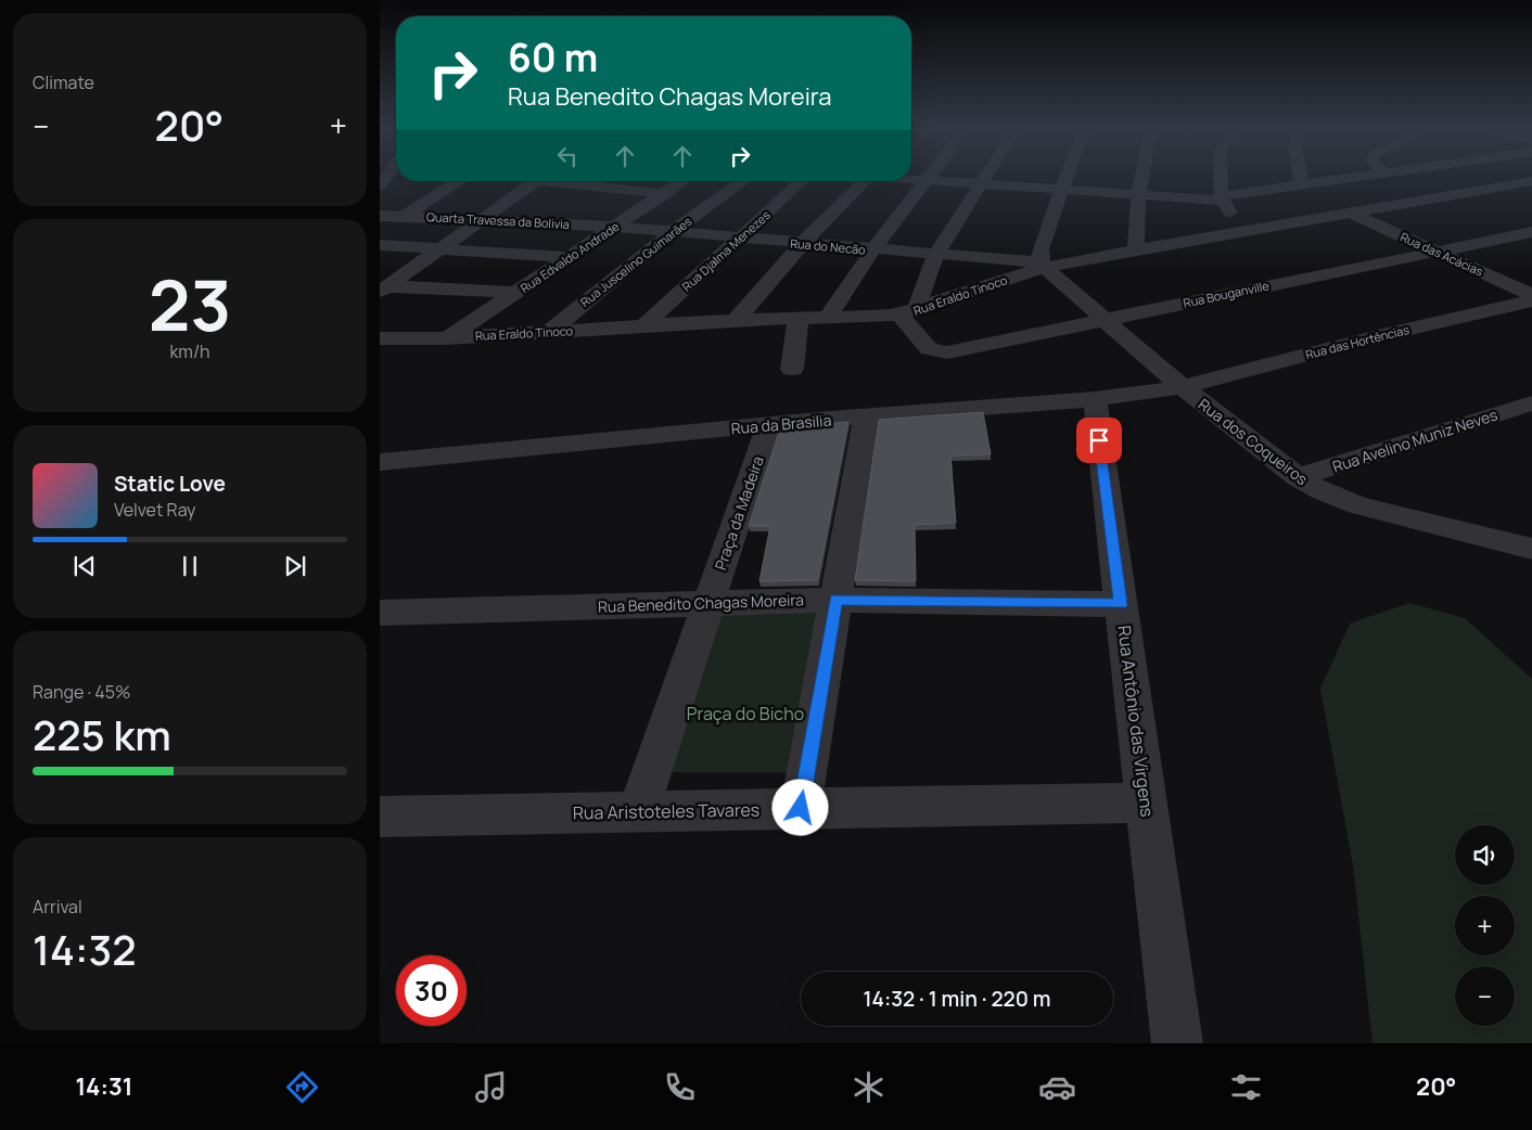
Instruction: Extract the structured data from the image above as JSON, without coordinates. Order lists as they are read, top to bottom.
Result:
{
  "streets": {
    "street": [
      "Quarta Travessa da Bolivia",
      "Rua do Necão",
      "Rua Djalma Menezes",
      "Rua das Acácias",
      "Rua Edvaldo Andrade",
      "Rua Juscelino Guimarães",
      "Rua Bouganville",
      "Rua Eraldo Tinoco",
      "Rua das Hortências",
      "Rua da Brasilia",
      "Rua Avelino Muniz Neves",
      "Rua dos Coqueiros",
      "Praça da Madeira",
      "Rua Benedito Chagas Moreira",
      "Rua Antônio das Virgens",
      "Rua Aristoteles Tavares"
    ]
  },
  "crossings": [
    ["Quarta Travessa da Bolivia", "Rua do Necão"],
    ["Quarta Travessa da Bolivia", "Rua Edvaldo Andrade"],
    ["Rua do Necão", "Rua Djalma Menezes"],
    ["Rua do Necão", "Rua Edvaldo Andrade"],
    ["Rua do Necão", "Rua Juscelino Guimarães"],
    ["Rua do Necão", "Rua Eraldo Tinoco"],
    ["Rua do Necão", "Rua dos Coqueiros"],
    ["Rua Djalma Menezes", "Rua Eraldo Tinoco"],
    ["Rua das Acácias", "Rua Bouganville"],
    ["Rua das Acácias", "Rua Eraldo Tinoco"],
    ["Rua Edvaldo Andrade", "Rua Eraldo Tinoco"],
    ["Rua Juscelino Guimarães", "Rua Eraldo Tinoco"],
    ["Rua Bouganville", "Rua Eraldo Tinoco"],
    ["Rua Bouganville", "Rua dos Coqueiros"],
    ["Rua Eraldo Tinoco", "Rua dos Coqueiros"],
    ["Rua das Hortências", "Rua da Brasilia"],
    ["Rua das Hortências", "Rua dos Coqueiros"],
    ["Rua da Brasilia", "Rua dos Coqueiros"],
    ["Rua da Brasilia", "Praça da Madeira"],
    ["Rua da Brasilia", "Rua Antônio das Virgens"],
    ["Rua Avelino Muniz Neves", "Rua dos Coqueiros"],
    ["Praça da Madeira", "Rua Benedito Chagas Moreira"],
    ["Praça da Madeira", "Rua Aristoteles Tavares"],
    ["Rua Benedito Chagas Moreira", "Rua Antônio das Virgens"],
    ["Rua Antônio das Virgens", "Rua Aristoteles Tavares"]
  ],
  "parks": ["Praça do Bicho"],
  "page": {
    "tile": [
      "Climate",
      ["23", "km/h"],
      ["Range · 45%", "225 km"],
      ["Arrival", "14:32"]
    ],
    "turn": ["60 m", "Rua Benedito Chagas Moreira"],
    "heat": ["−", "20°", "+"],
    "song": ["Static Love", "Velvet Ray"],
    "map_buttons": ["+", "−"],
    "limit": "30",
    "trip": "14:32 · 1 min · 220 m",
    "tabs": ["14:31", "20°"]
  }
}
